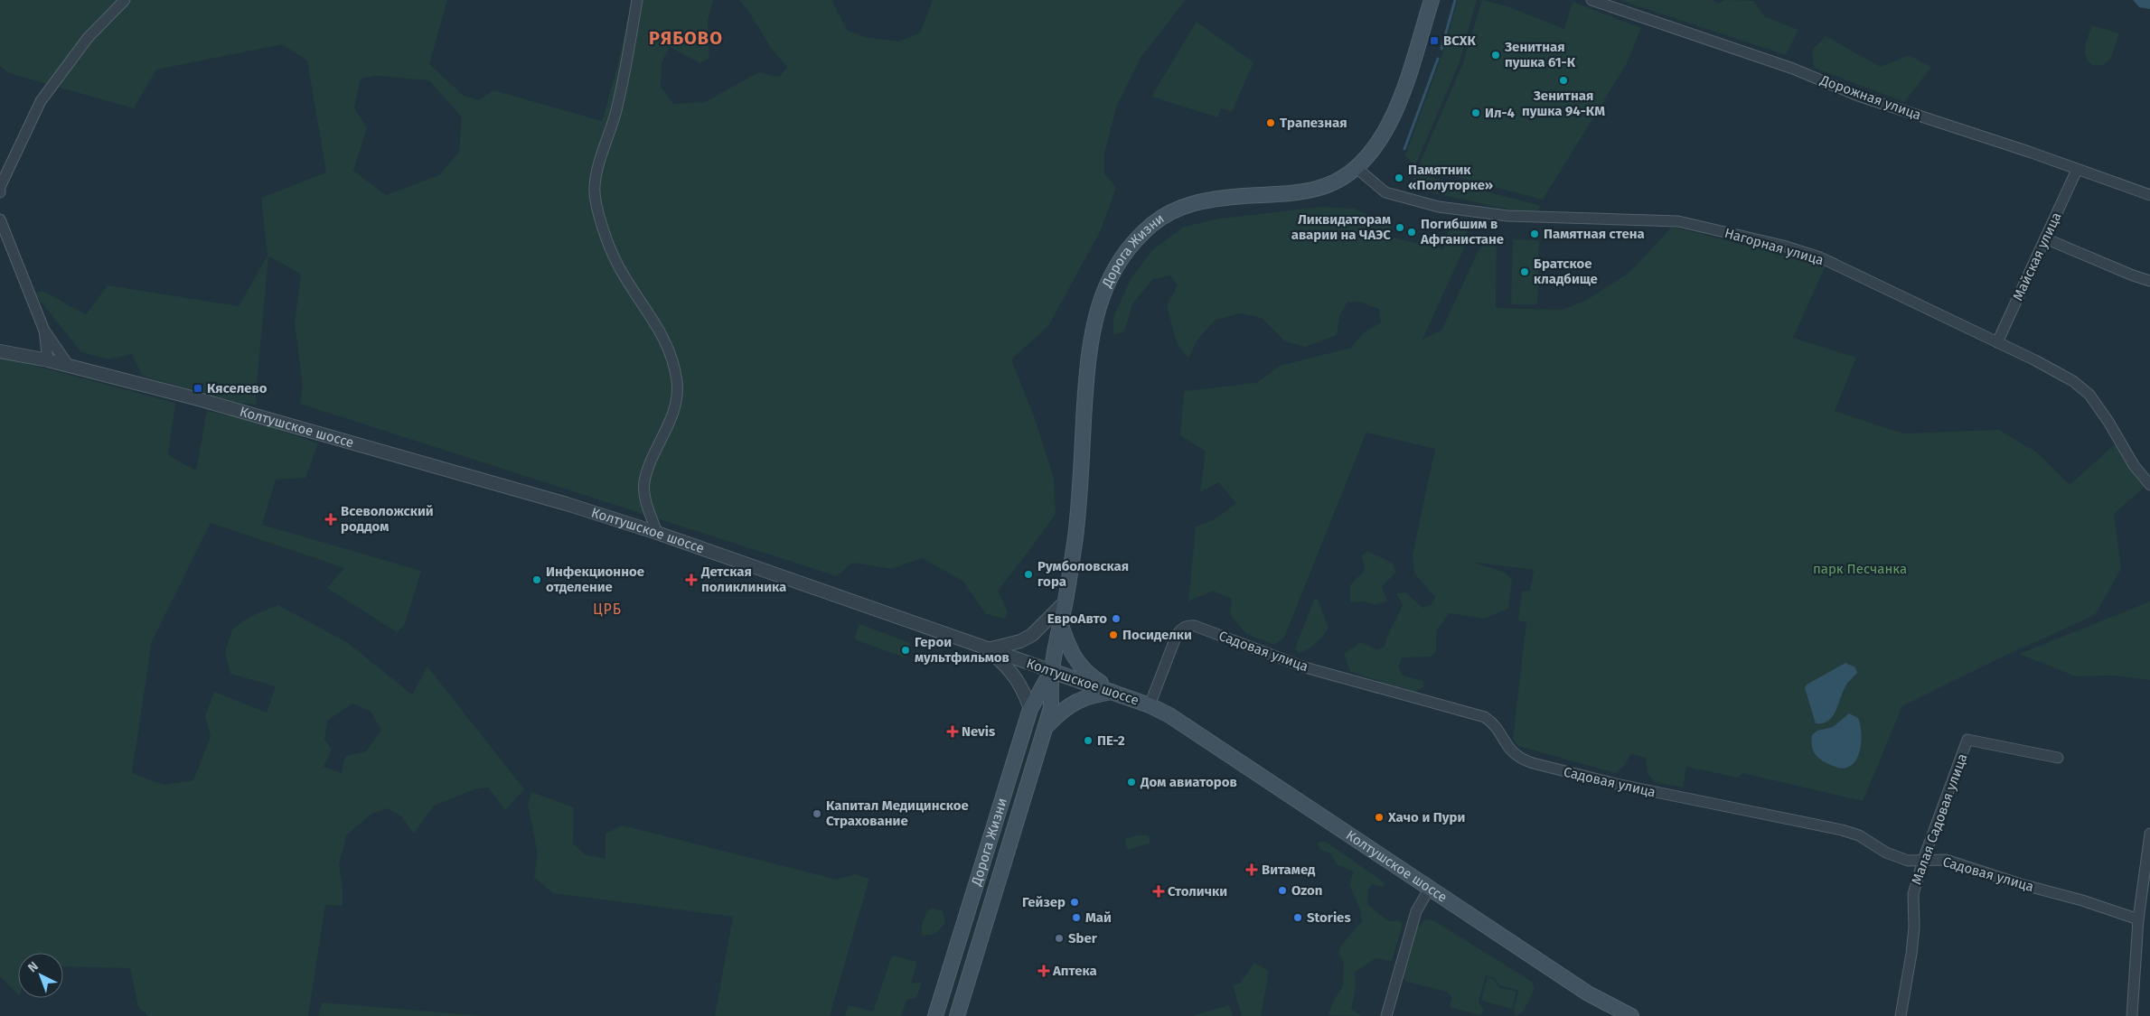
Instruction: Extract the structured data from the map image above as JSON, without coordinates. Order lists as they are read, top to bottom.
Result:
{
  "streets": {
    "main road": ["Дорога Жизни", "Колтушское шоссе"],
    "street": [
      "Дорожная улица",
      "Нагорная улица",
      "Майская улица",
      "Садовая улица",
      "Малая Садовая улица"
    ]
  },
  "crossings": [
    ["Дорожная улица", "Майская улица"],
    ["Нагорная улица", "Дорога Жизни"],
    ["Нагорная улица", "Майская улица"],
    ["Дорога Жизни", "Колтушское шоссе"],
    ["Колтушское шоссе", "Садовая улица"],
    ["Садовая улица", "Малая Садовая улица"]
  ],
  "districts": ["РЯБОВО", "ЦРБ"],
  "parks": ["парк Песчанка"],
  "places": {
    "transit": ["ВСХК", "Кяселево"],
    "other": [
      "Зенитная пушка 61-К",
      "Зенитная пушка 94-КМ",
      "Ил-4",
      "Трапезная",
      "Памятник «Полуторке»",
      "Ликвидаторам аварии на ЧАЭС",
      "Погибшим в Афганистане",
      "Памятная стена",
      "Братское кладбище",
      "Румболовская гора",
      "Инфекционное отделение",
      "ЕвроАвто",
      "Посиделки",
      "Герои мультфильмов",
      "ПЕ-2",
      "Дом авиаторов",
      "Капитал Медицинское Страхование",
      "Хачо и Пури",
      "Ozon",
      "Гейзер",
      "Май",
      "Stories",
      "Sber"
    ],
    "health": [
      "Всеволожский роддом",
      "Детская поликлиника",
      "Nevis",
      "Витамед",
      "Столички",
      "Аптека"
    ]
  },
  "north": "top left"
}
